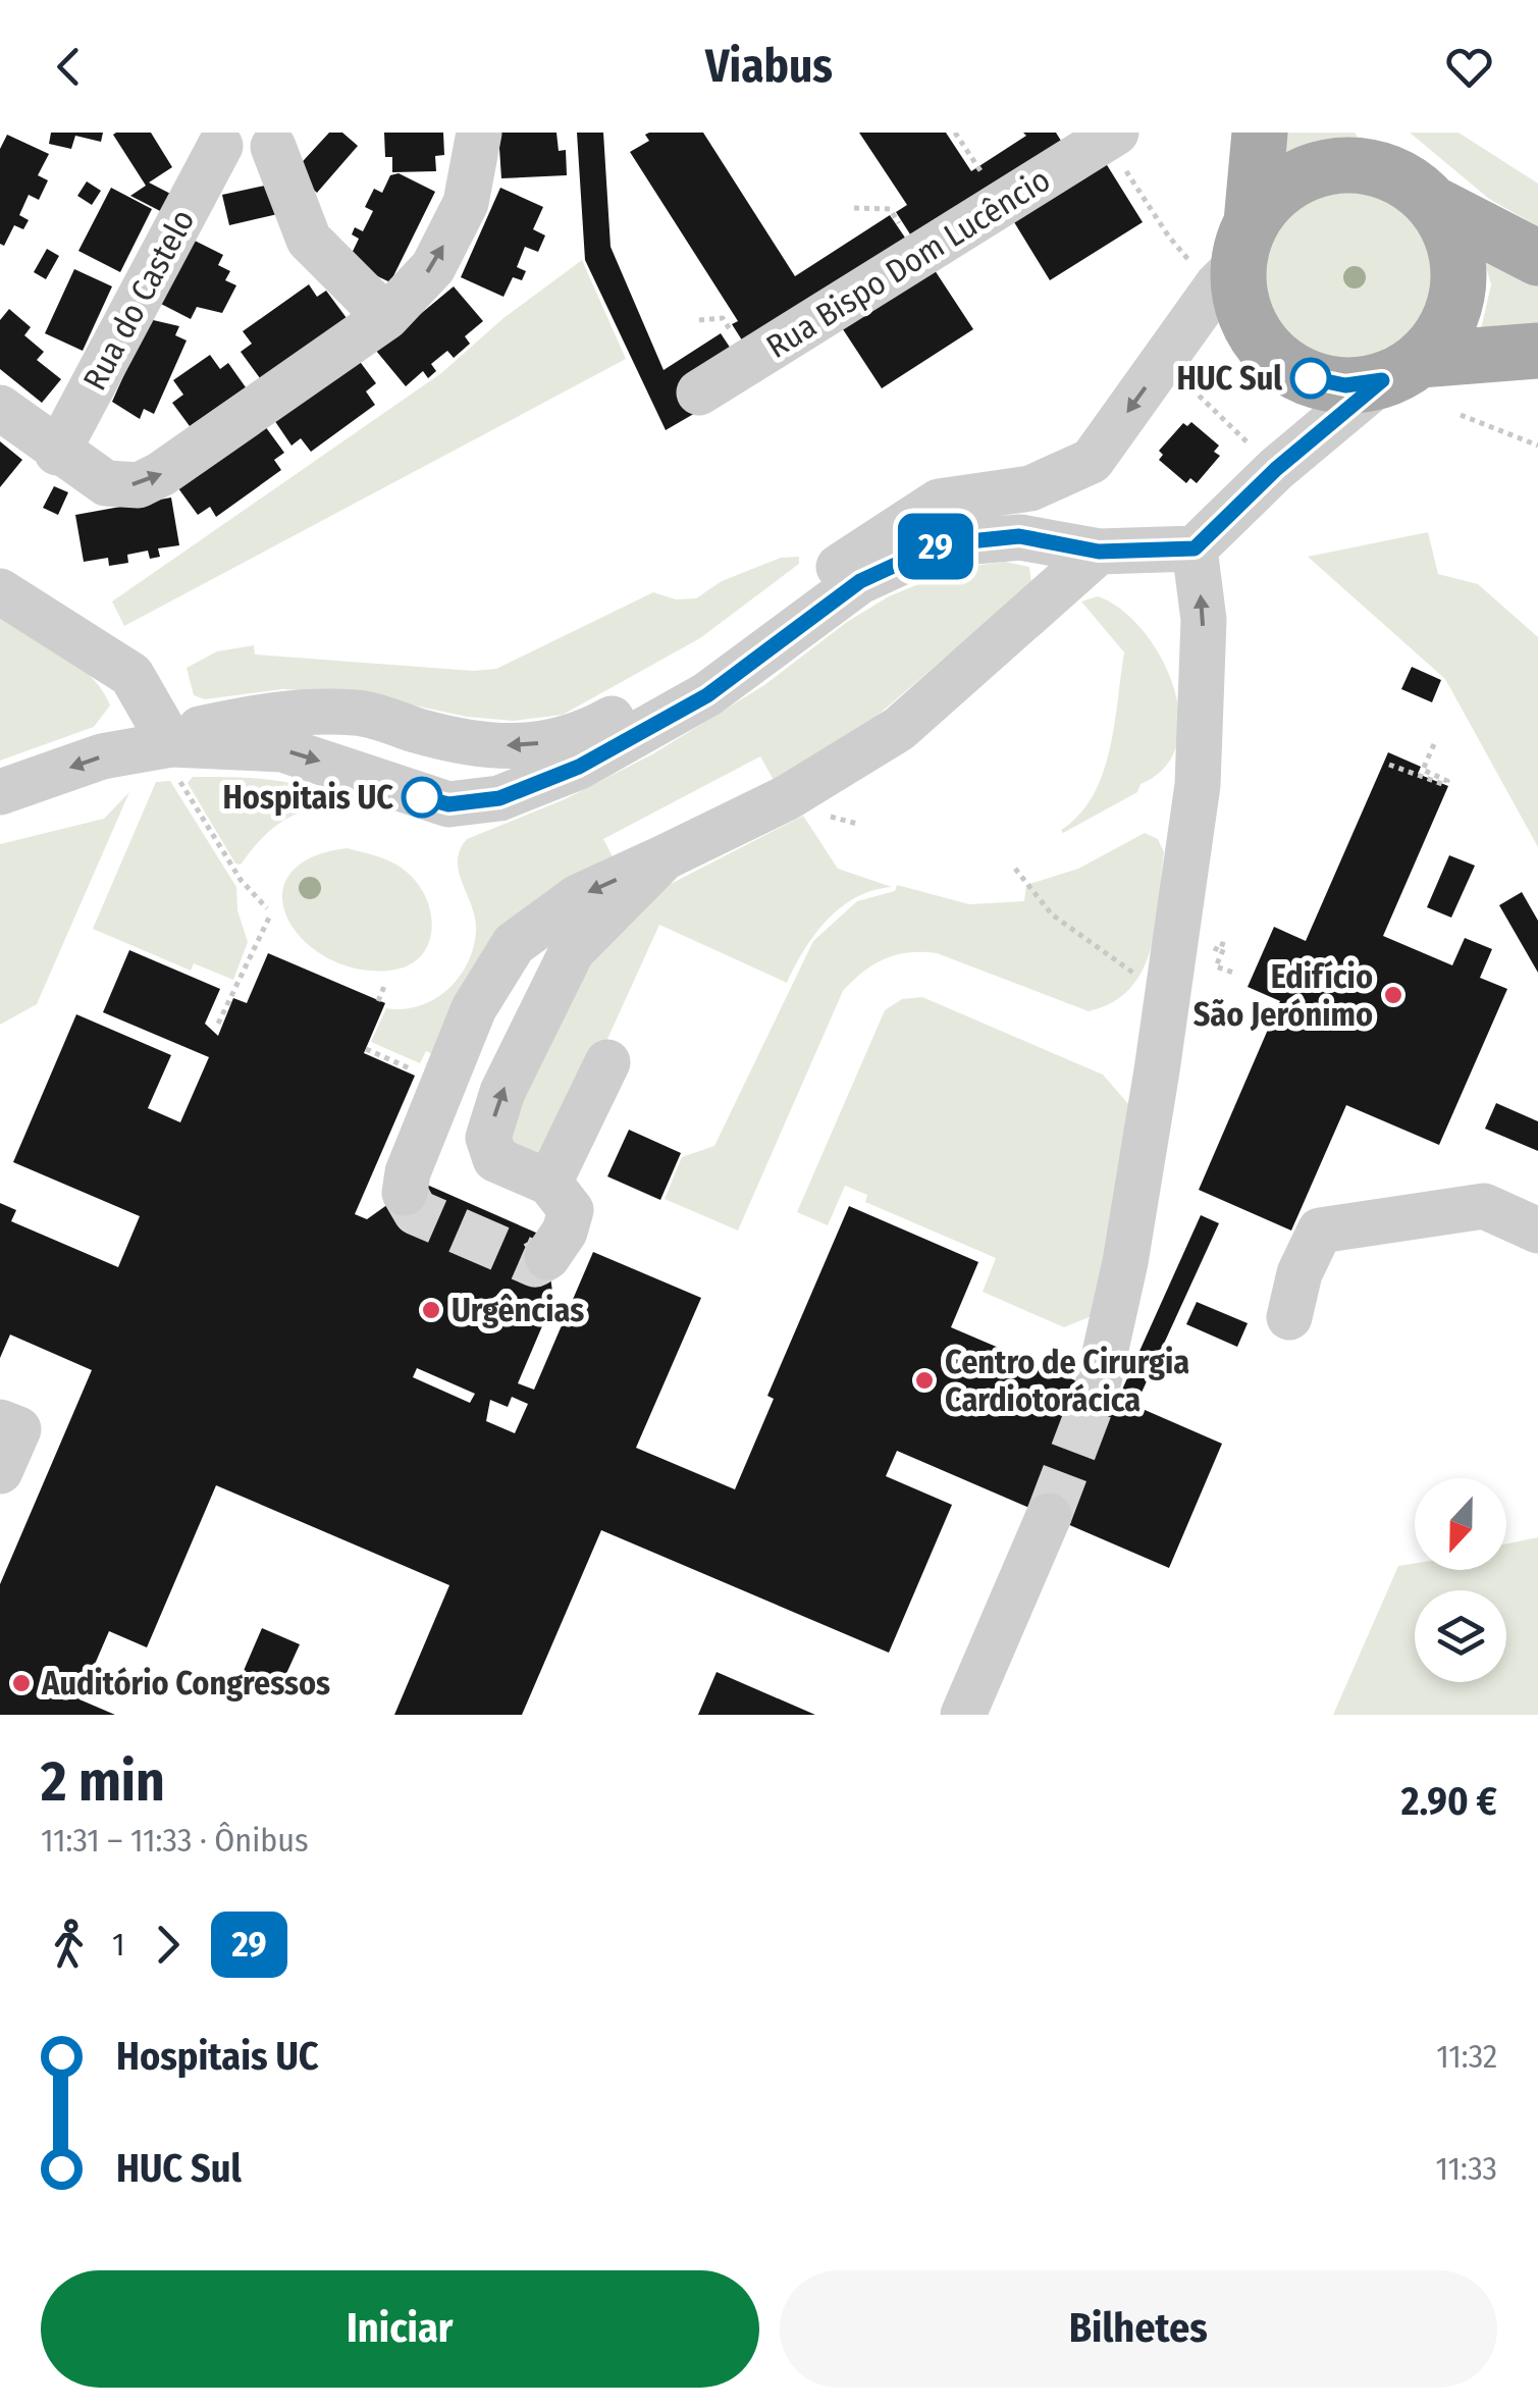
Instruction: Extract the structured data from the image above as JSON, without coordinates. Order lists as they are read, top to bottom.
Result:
{
  "streets": {
    "street": ["Rua Bispo Dom Lucêncio", "Rua do Castelo"]
  },
  "places": [
    "HUC Sul",
    "Hospitais UC",
    "Edifício São Jerónimo",
    "Urgências",
    "Centro de Cirurgia Cardiotorácica",
    "Auditório Congressos"
  ],
  "lines": ["bus line 29"],
  "north": "bottom",
  "page": {
    "header": "Viabus",
    "on_map": "29",
    "heading": ["2 min", "11:31 – 11:33 · Ônibus", "2.90 €"],
    "legs": ["1", "29"],
    "list": [
      {
        "name": "Hospitais UC",
        "value": "11:32"
      },
      {
        "name": "HUC Sul",
        "value": "11:33"
      }
    ],
    "buttons": ["Iniciar", "Bilhetes"]
  }
}
